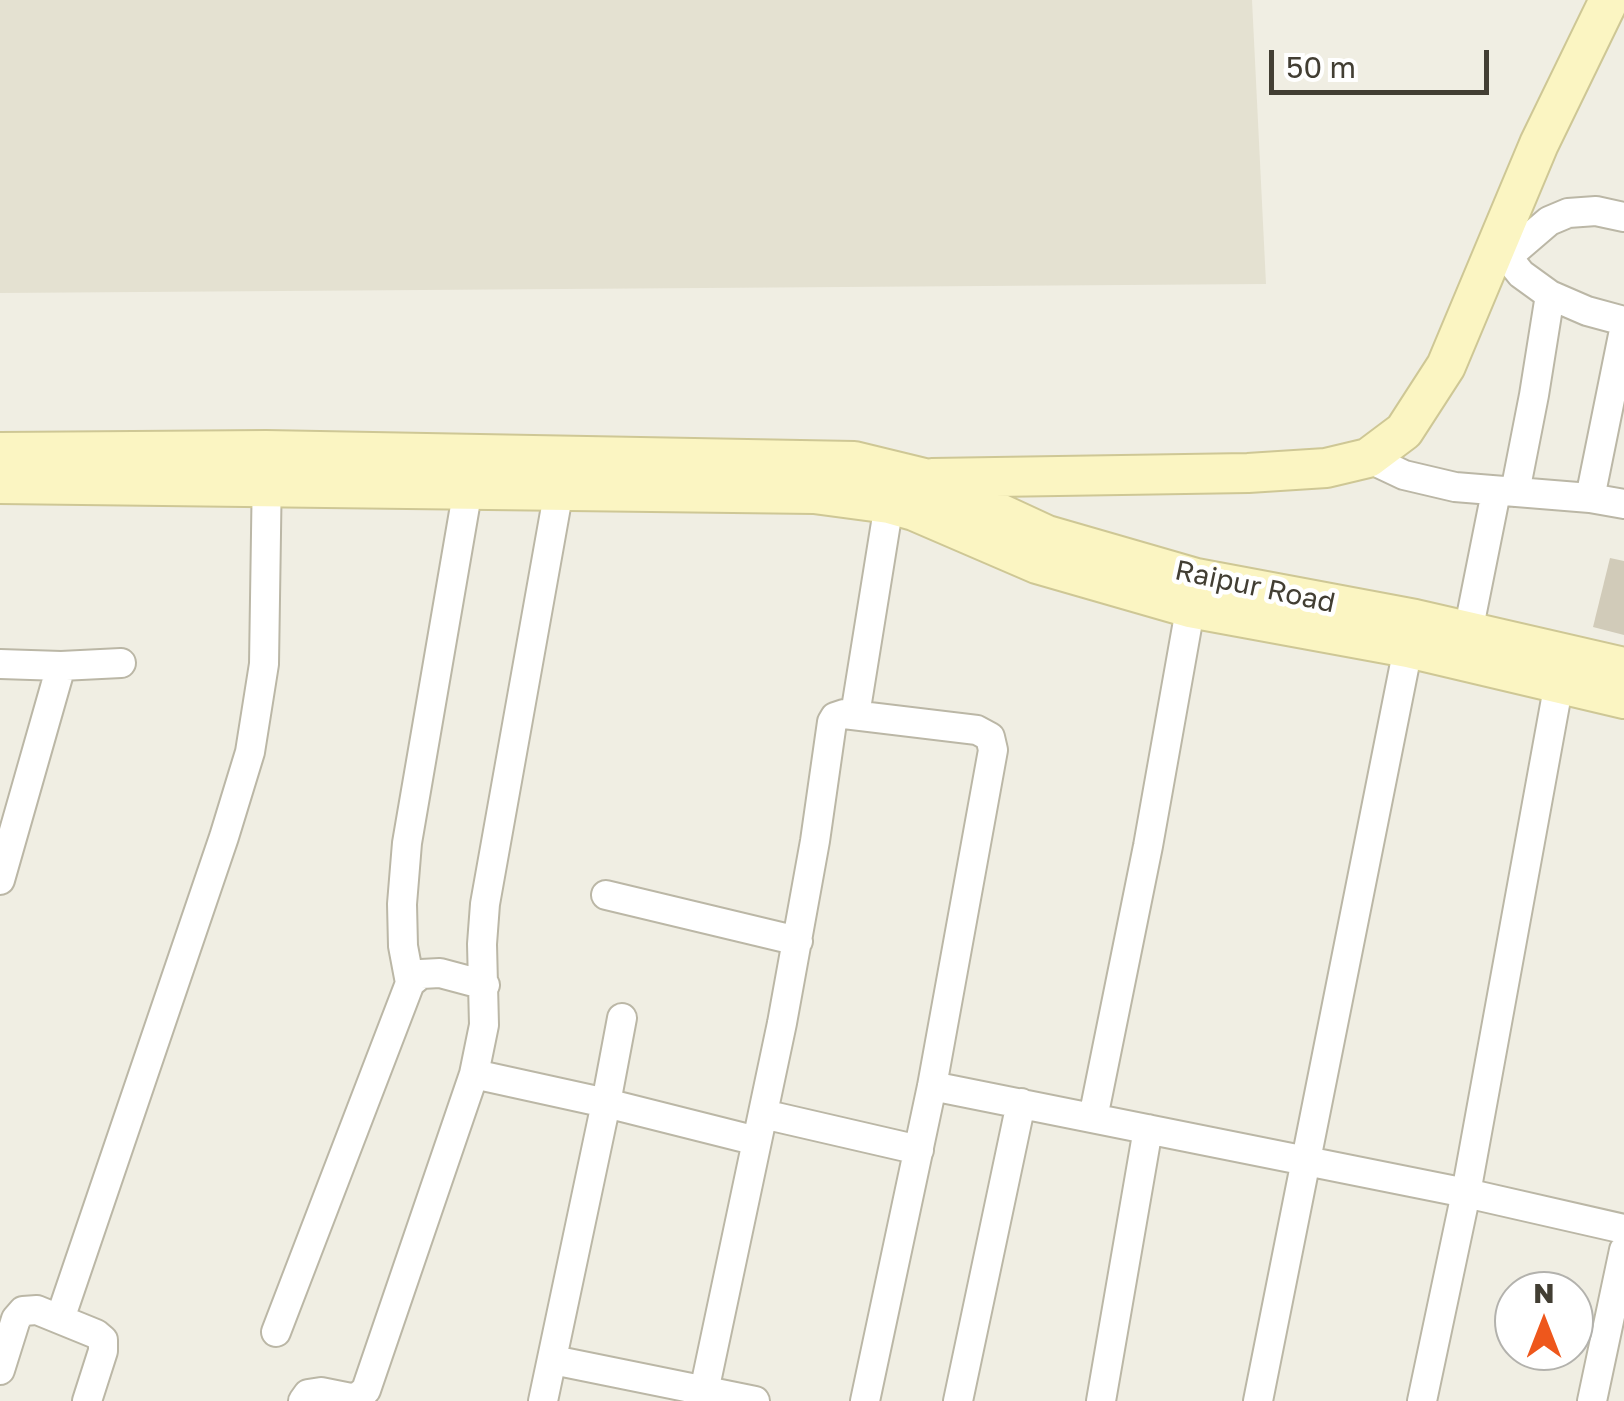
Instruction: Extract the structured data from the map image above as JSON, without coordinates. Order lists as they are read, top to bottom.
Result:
{
  "streets": {
    "main road": ["Raipur Road"]
  },
  "scale_bar": "50 m",
  "north": "top"
}
